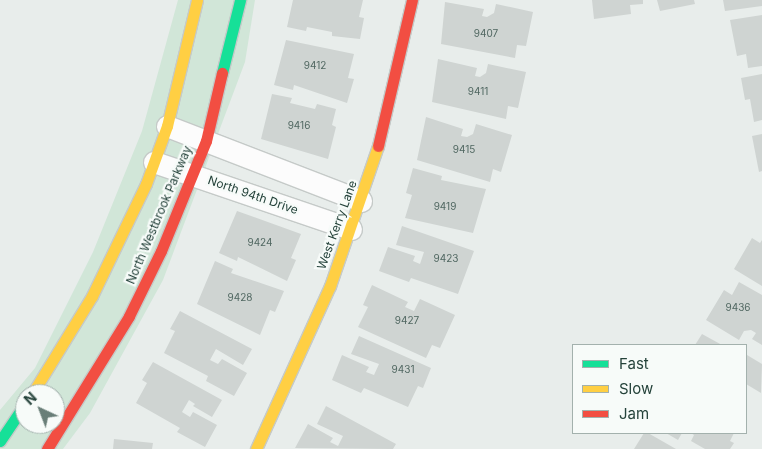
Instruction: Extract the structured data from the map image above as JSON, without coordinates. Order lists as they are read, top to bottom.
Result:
{
  "streets": {
    "street": ["North 94th Drive", "North Westbrook Parkway", "West Kerry Lane"]
  },
  "crossings": [
    ["North 94th Drive", "North Westbrook Parkway"],
    ["North 94th Drive", "West Kerry Lane"]
  ],
  "house_numbers": [
    "9407",
    "9412",
    "9411",
    "9416",
    "9415",
    "9419",
    "9424",
    "9423",
    "9428",
    "9436",
    "9427",
    "9431"
  ],
  "legend": ["Fast", "Slow", "Jam"],
  "north": "top left"
}
